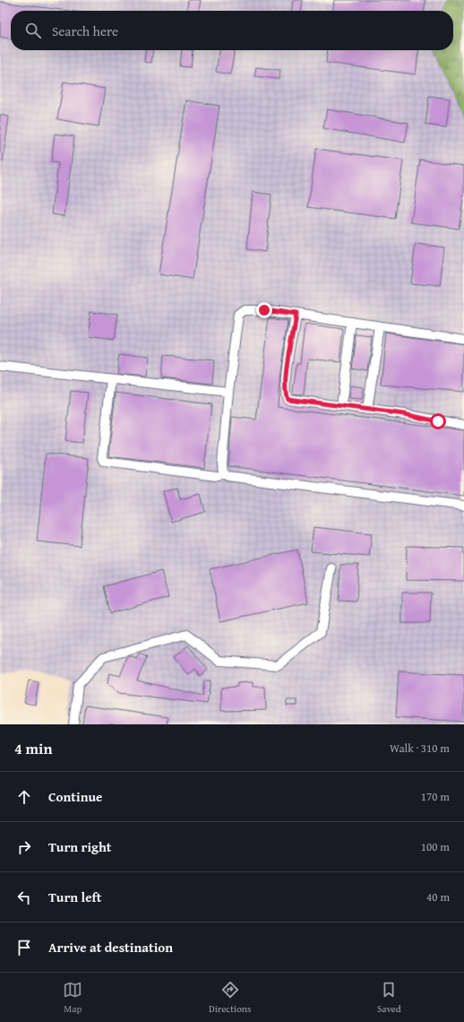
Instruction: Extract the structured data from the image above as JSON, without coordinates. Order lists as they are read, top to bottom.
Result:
{
  "page": {
    "search": "Search here",
    "heading": ["4 min", "Walk · 310 m"],
    "list": [
      ["Continue", "170 m"],
      ["Turn right", "100 m"],
      ["Turn left", "40 m"],
      "Arrive at destination"
    ],
    "nav": ["Map", "Directions", "Saved"]
  }
}
